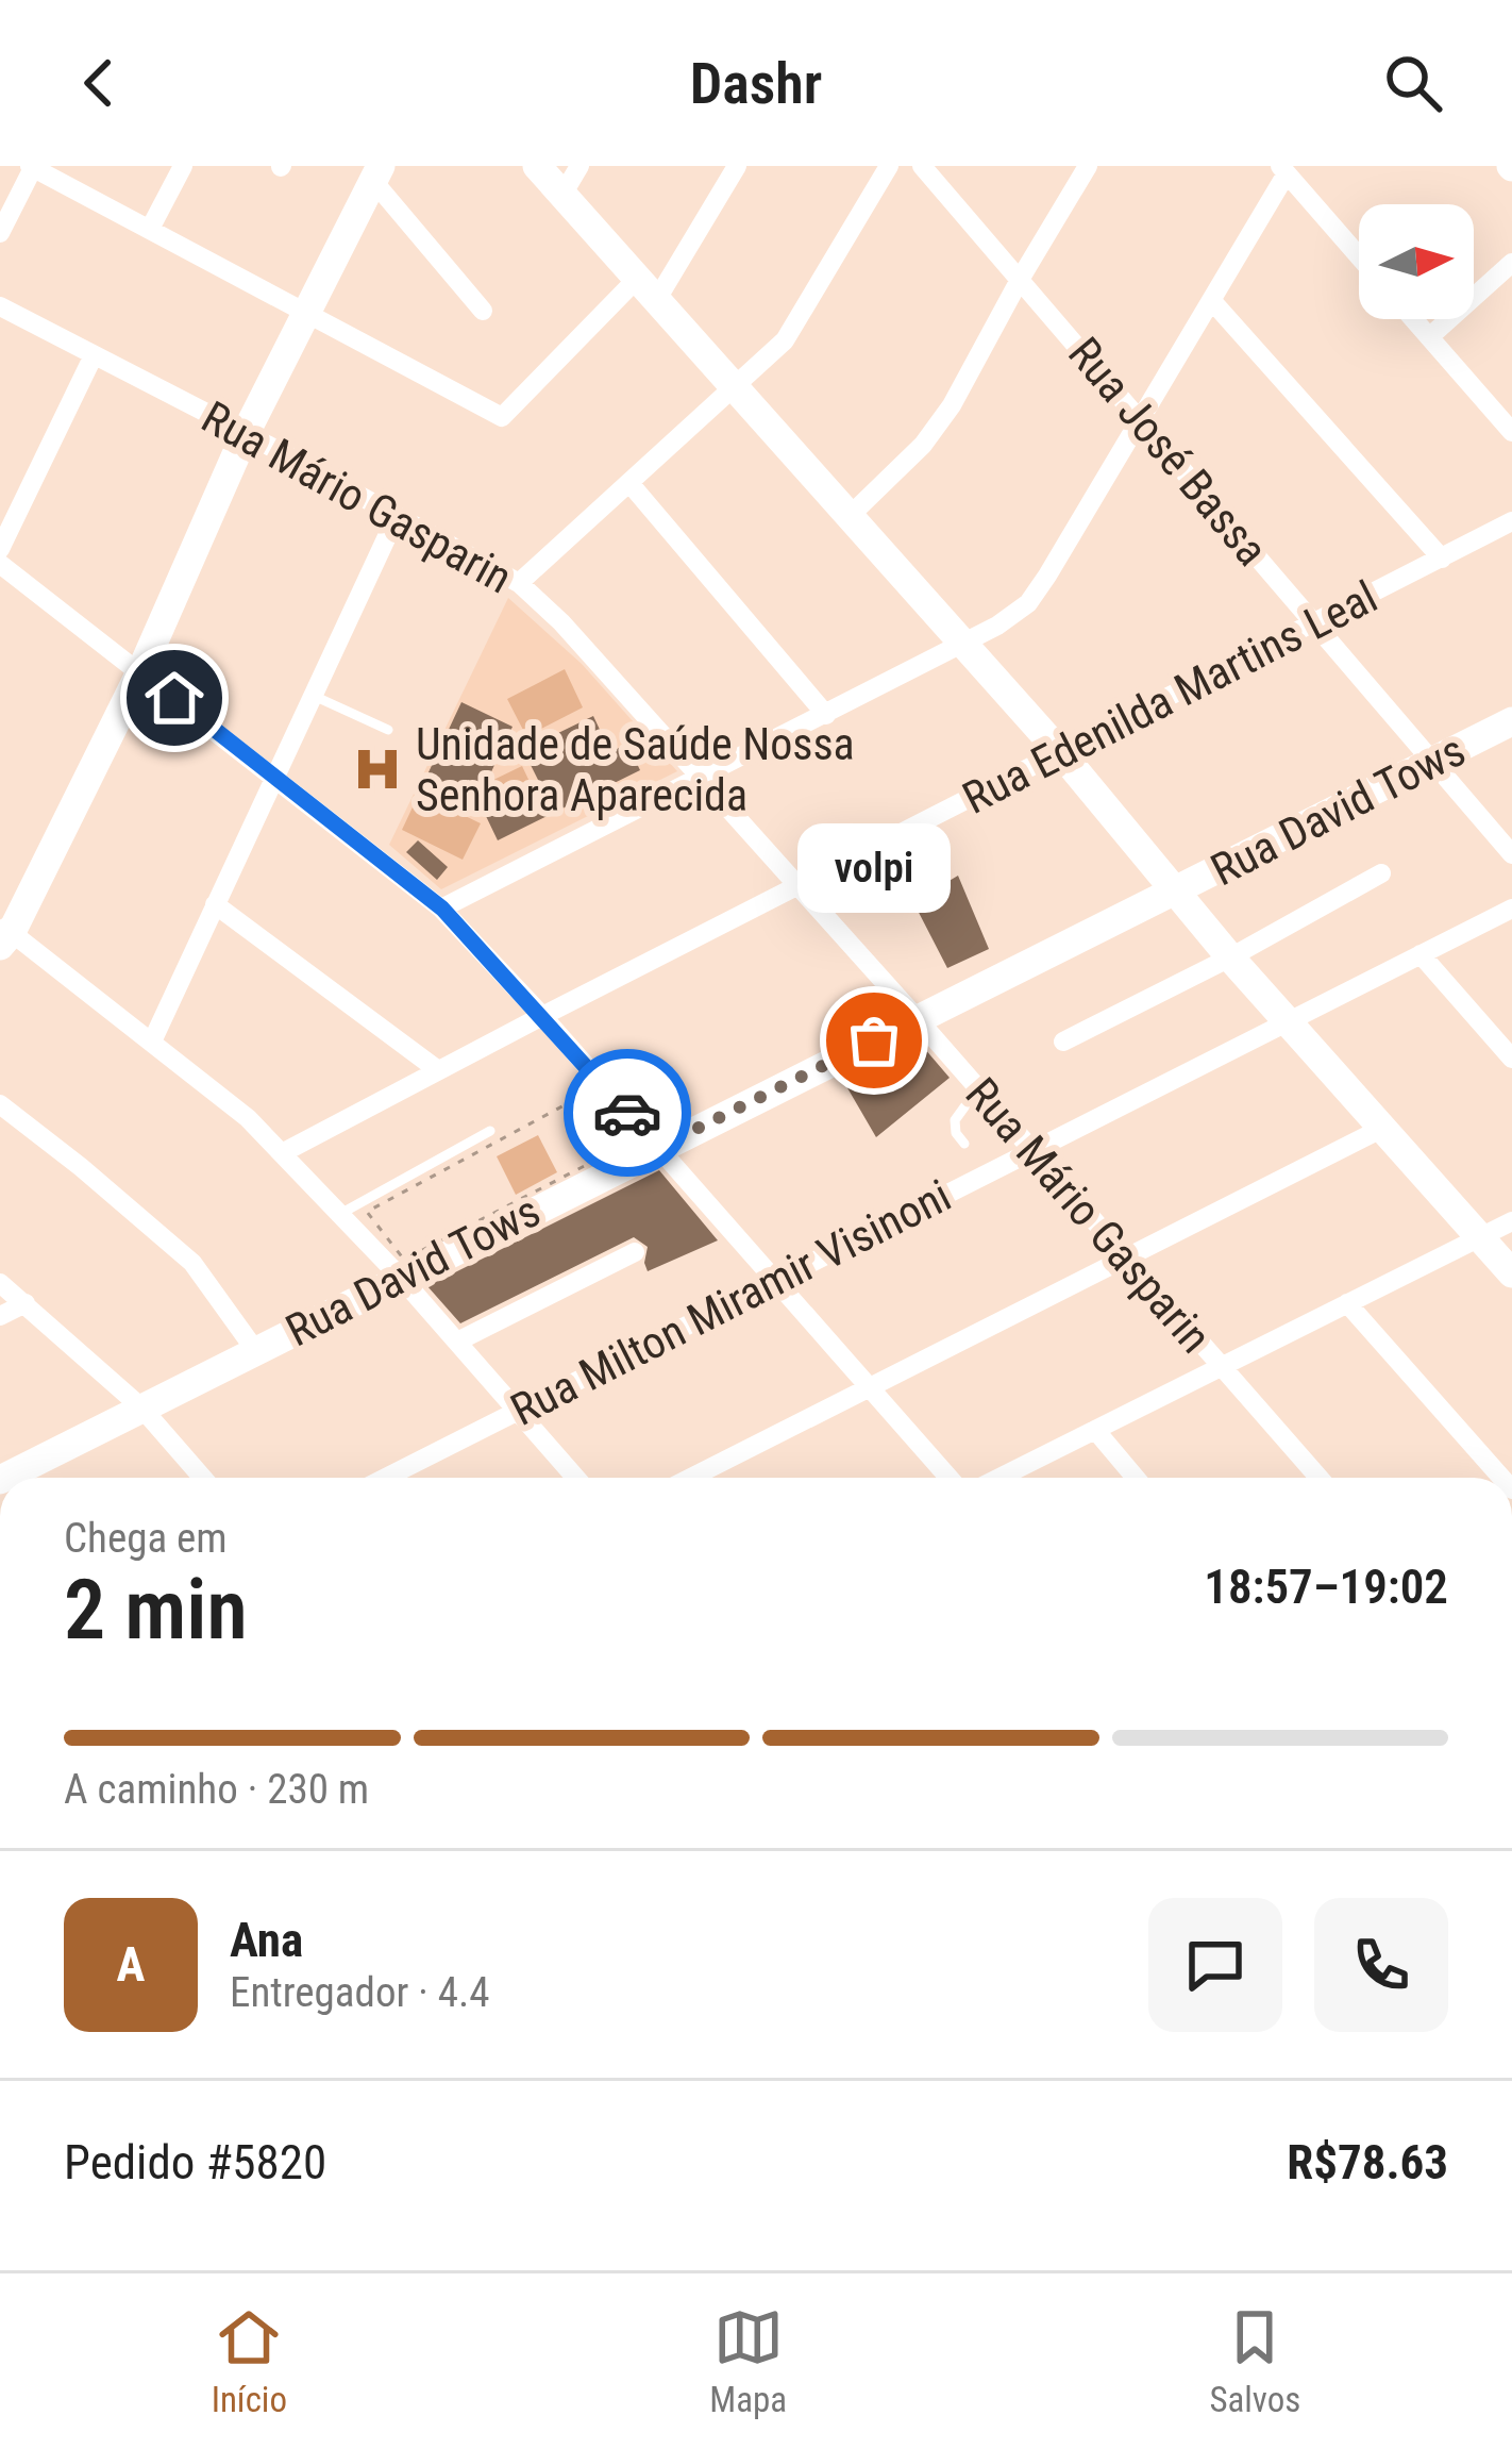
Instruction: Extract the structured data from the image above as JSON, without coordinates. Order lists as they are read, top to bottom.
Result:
{
  "streets": {
    "street": [
      "Rua José Bassa",
      "Rua Mário Gasparin",
      "Rua Edenilda Martins Leal",
      "Rua David Tows",
      "Rua Milton Miramir Visinoni"
    ]
  },
  "crossings": [
    ["Rua José Bassa", "Rua Edenilda Martins Leal"],
    ["Rua José Bassa", "Rua David Tows"],
    ["Rua Mário Gasparin", "Rua Edenilda Martins Leal"],
    ["Rua Mário Gasparin", "Rua David Tows"],
    ["Rua Mário Gasparin", "Rua Milton Miramir Visinoni"]
  ],
  "places": {
    "hospital": ["Unidade de Saúde Nossa Senhora Aparecida"],
    "other": ["volpi"]
  },
  "north": "right",
  "page": {
    "header": "Dashr",
    "bubble": "volpi",
    "heading": ["2 min", "Chega em", "18:57–19:02"],
    "panel": [
      "Ana",
      "Entregador · 4.4",
      "Pedido #5820",
      "R$78.63"
    ],
    "bar": "A caminho · 230 m",
    "round": "A",
    "tabs": ["Início", "Mapa", "Salvos"]
  }
}
